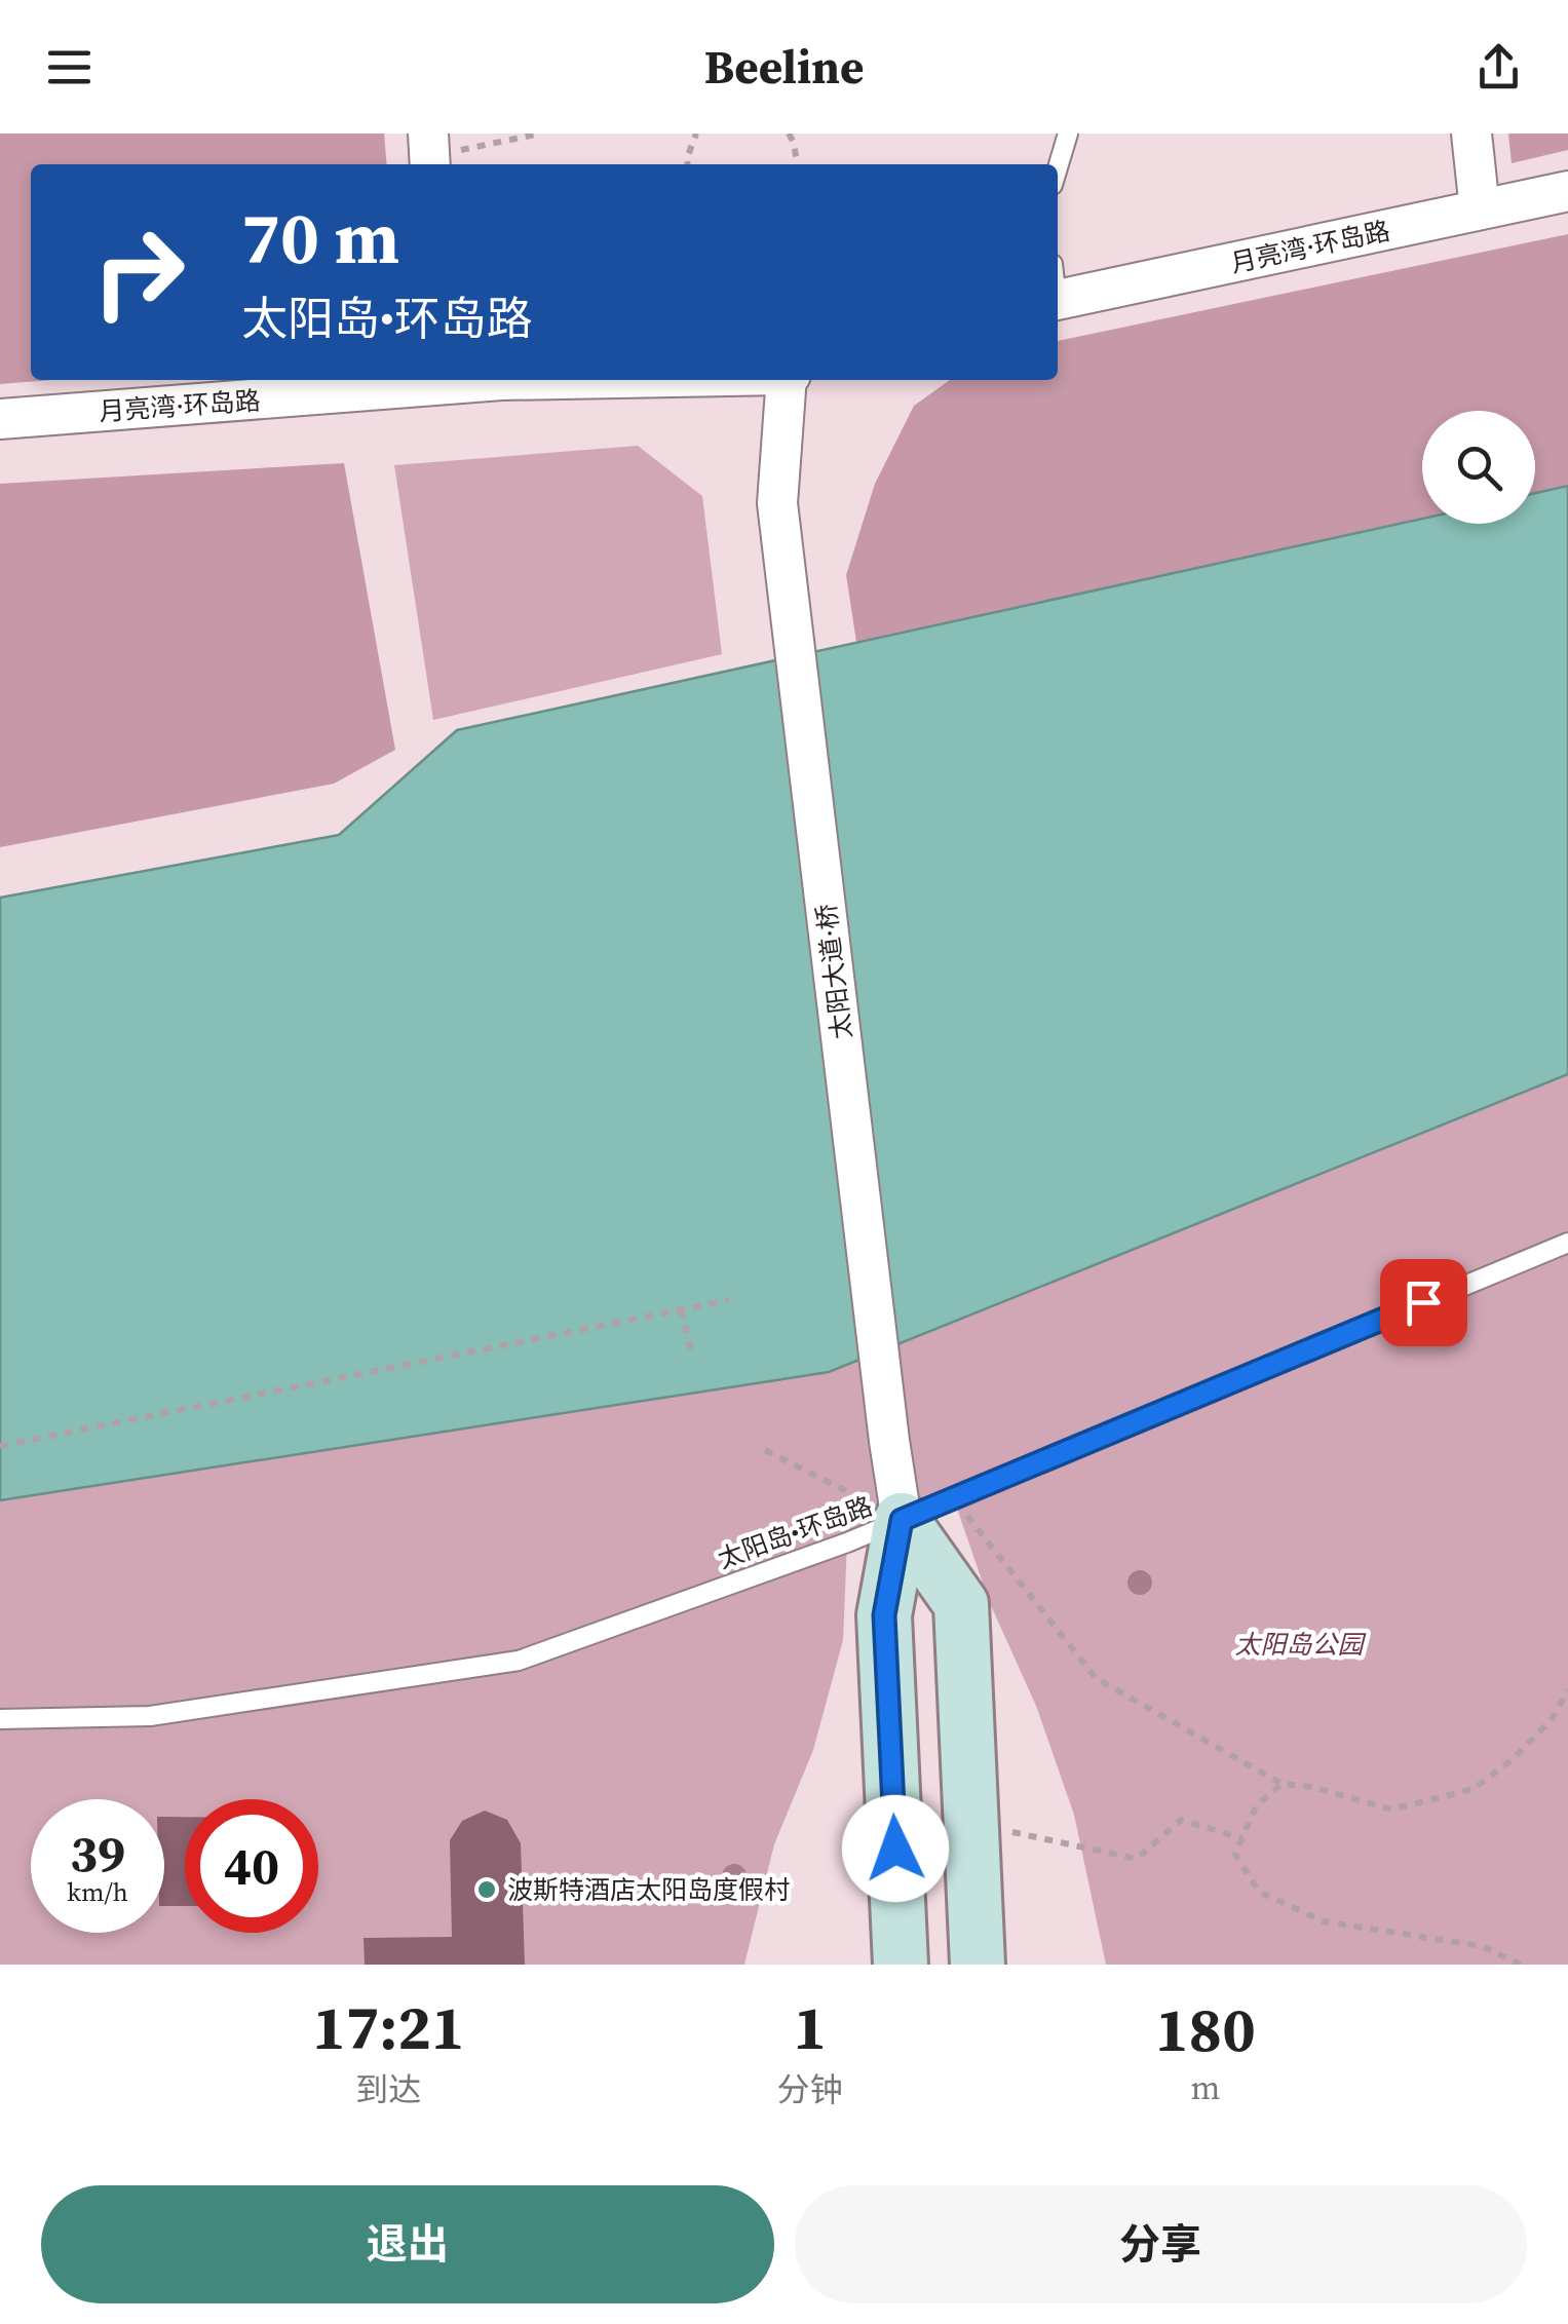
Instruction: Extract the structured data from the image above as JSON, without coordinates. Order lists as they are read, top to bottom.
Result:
{
  "streets": {
    "street": ["月亮湾·环岛路", "太阳大道·桥"],
    "lane": ["太阳岛•环岛路"]
  },
  "crossings": [
    ["太阳大道·桥", "太阳岛•环岛路"]
  ],
  "parks": ["太阳岛公园"],
  "places": ["波斯特酒店太阳岛度假村"],
  "page": {
    "header": "Beeline",
    "turn": ["70 m", "太阳岛•环岛路"],
    "speed": "39 km/h",
    "limit": "40",
    "eta": [
      "17:21",
      "到达",
      "1",
      "分钟",
      "180",
      "m"
    ],
    "buttons": ["退出", "分享"]
  }
}
